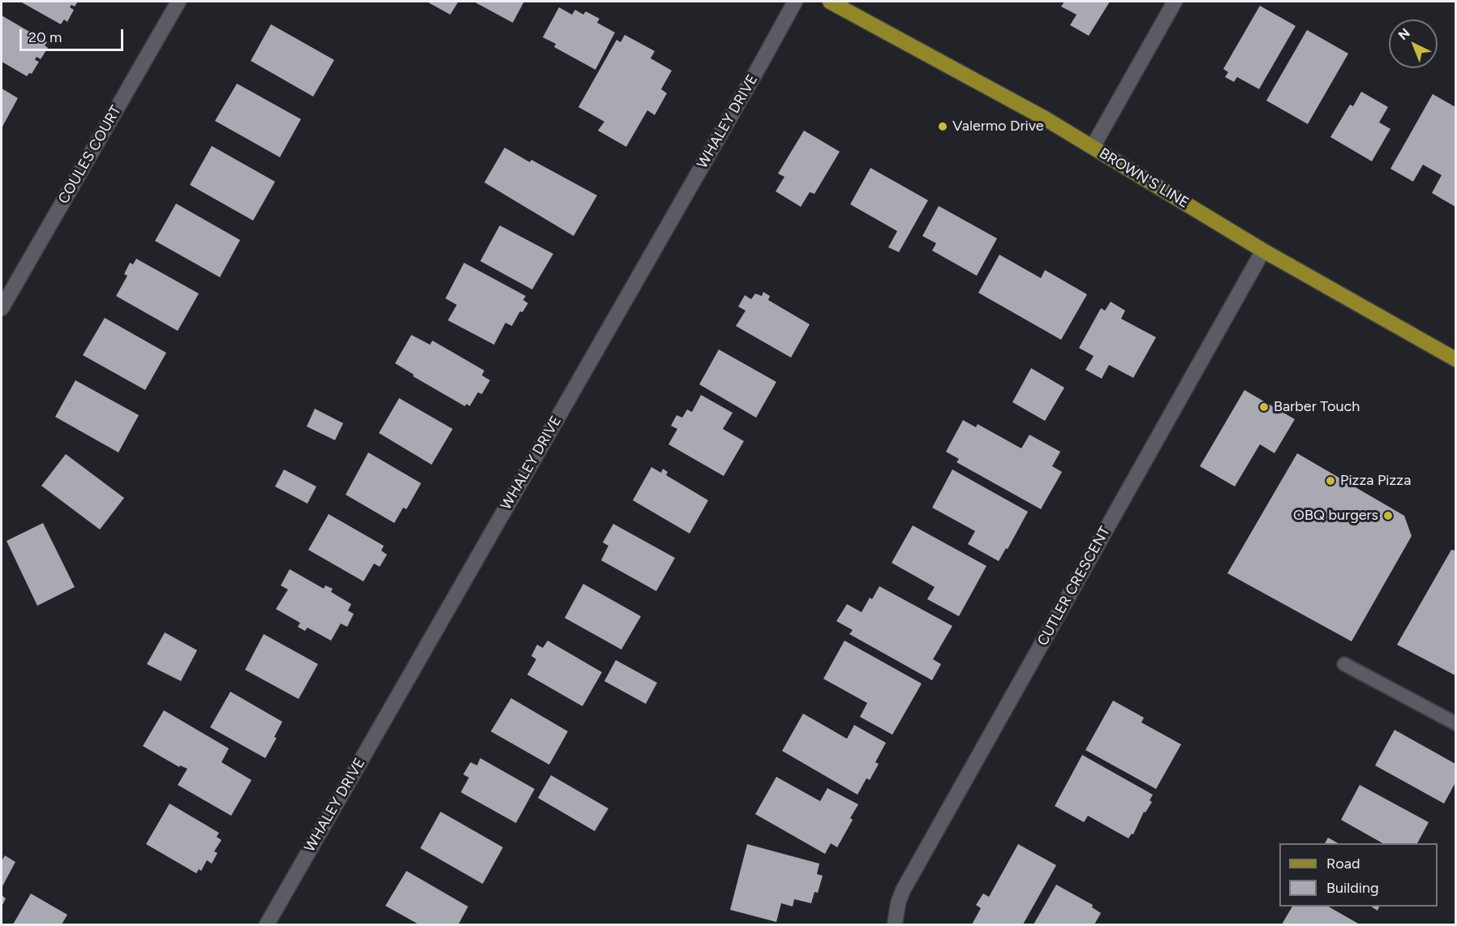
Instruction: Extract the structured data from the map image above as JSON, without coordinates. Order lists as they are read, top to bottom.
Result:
{
  "streets": {
    "main road": ["BROWN'S LINE"],
    "street": ["WHALEY DRIVE", "COULES COURT", "CUTLER CRESCENT"]
  },
  "crossings": [
    ["BROWN'S LINE", "CUTLER CRESCENT"]
  ],
  "places": [
    "Valermo Drive",
    "Barber Touch",
    "Pizza Pizza",
    "OBQ burgers"
  ],
  "legend": ["Road", "Building"],
  "scale_bar": "20 m",
  "north": "top left"
}
